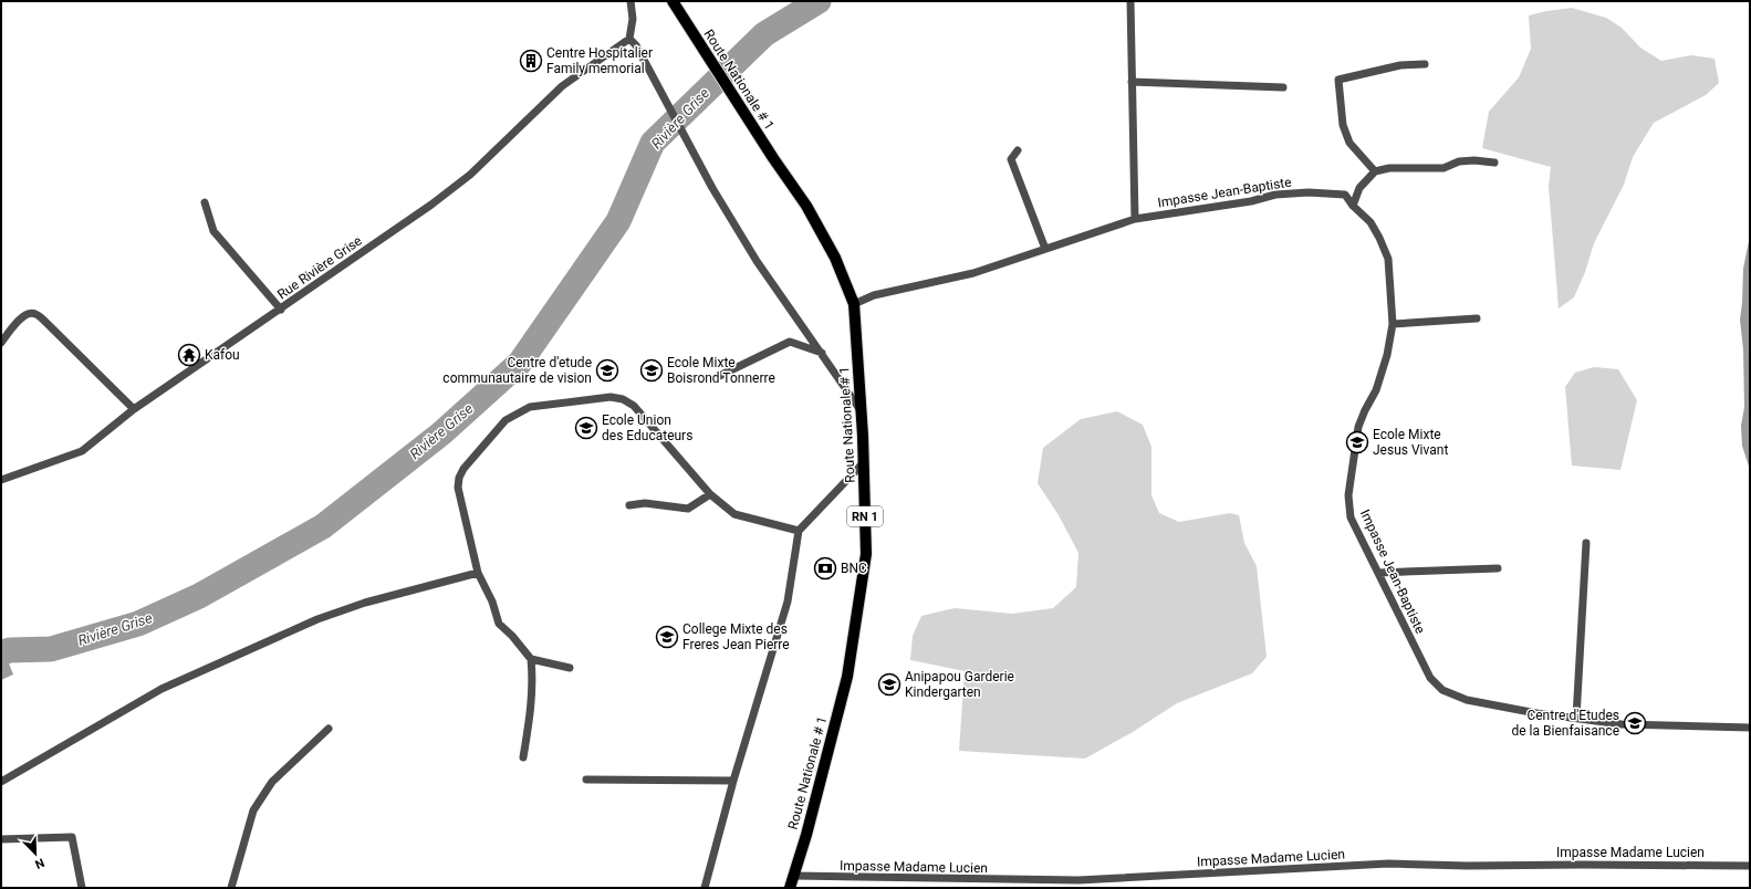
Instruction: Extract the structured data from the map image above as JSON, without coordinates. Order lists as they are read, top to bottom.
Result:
{
  "streets": {
    "main road": ["Route Nationale # 1", "RN 1"],
    "street": ["Impasse Jean-Baptiste", "Rue Rivière Grise", "Impasse Madame Lucien"]
  },
  "crossings": [
    ["Route Nationale # 1", "Impasse Jean-Baptiste"],
    ["Route Nationale # 1", "Impasse Madame Lucien"]
  ],
  "water": ["Rivière Grise"],
  "places": {
    "building": ["Centre Hospitalier Family memorial"],
    "temple": ["Kafou"],
    "school or university": [
      "Centre d'etude communautaire de vision",
      "Ecole Mixte Boisrond Tonnerre",
      "Ecole Union des Educateurs",
      "Ecole Mixte Jesus Vivant",
      "College Mixte des Freres Jean Pierre",
      "Anipapou Garderie Kindergarten",
      "Centre d'Etudes de la Bienfaisance"
    ],
    "bank": ["BNC"]
  },
  "north": "bottom right"
}
